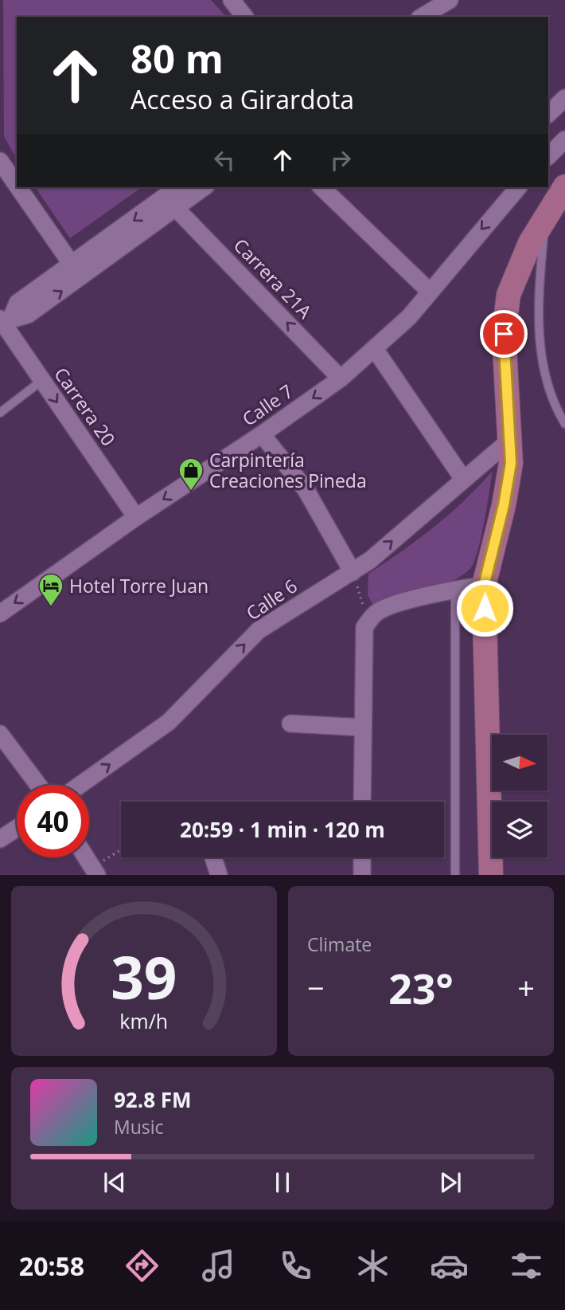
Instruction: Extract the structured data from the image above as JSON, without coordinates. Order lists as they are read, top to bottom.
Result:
{
  "streets": {
    "street": [
      "Carrera 21A",
      "Calle 7",
      "Carrera 20",
      "Calle 6"
    ]
  },
  "crossings": [
    ["Carrera 21A", "Calle 7"],
    ["Calle 7", "Carrera 20"]
  ],
  "one_way": ["Calle 7", "Carrera 20", "Calle 6"],
  "places": {
    "shop": ["Carpintería Creaciones Pineda"],
    "hotel": ["Hotel Torre Juan"]
  },
  "north": "right",
  "page": {
    "turn": ["80 m", "Acceso a Girardota"],
    "limit": "40",
    "trip": "20:59 · 1 min · 120 m",
    "tile": "Climate",
    "heat": ["−", "23°", "+"],
    "song": ["92.8 FM", "Music"],
    "tabs": "20:58",
    "gauge": ["39", "km/h"]
  }
}
